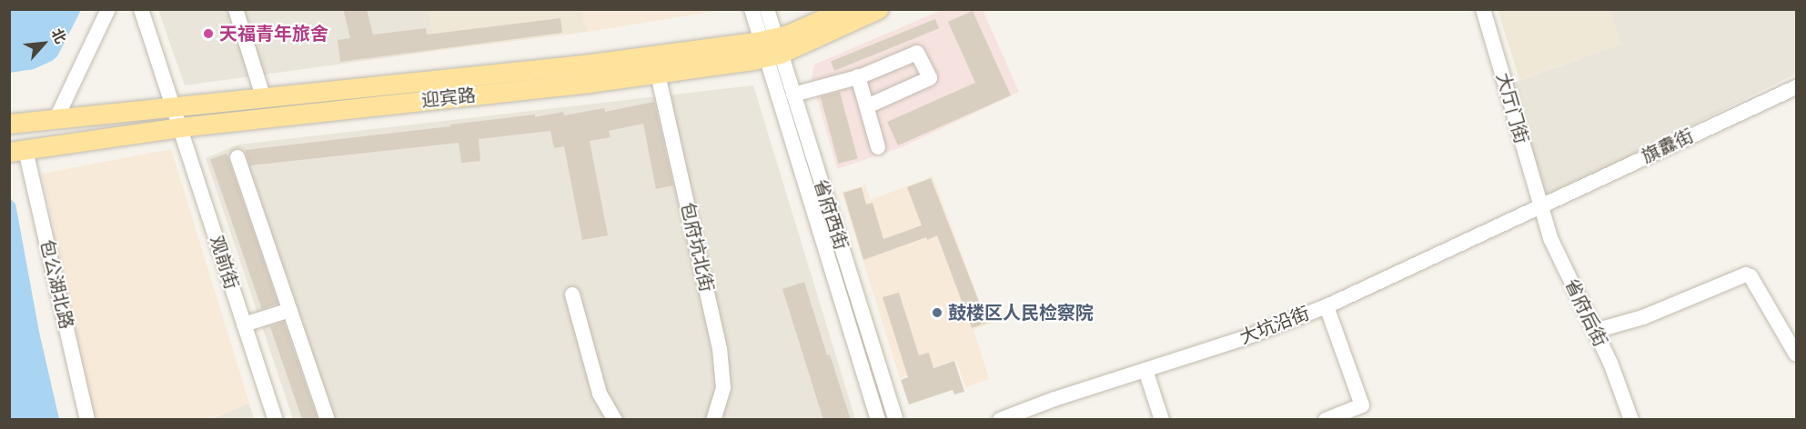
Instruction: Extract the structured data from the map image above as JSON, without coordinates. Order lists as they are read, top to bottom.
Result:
{
  "streets": {
    "main road": ["迎宾路"],
    "street": [
      "大厅门街",
      "旗纛街",
      "省府西街",
      "包府坑北街",
      "观前街",
      "包公湖北路",
      "省府后街",
      "大坑沿街"
    ]
  },
  "crossings": [
    ["迎宾路", "省府西街"],
    ["迎宾路", "包府坑北街"],
    ["迎宾路", "观前街"],
    ["迎宾路", "包公湖北路"],
    ["大厅门街", "旗纛街"],
    ["大厅门街", "省府后街"],
    ["大厅门街", "大坑沿街"],
    ["旗纛街", "省府后街"],
    ["旗纛街", "大坑沿街"],
    ["省府后街", "大坑沿街"]
  ],
  "places": ["天福青年旅舍", "鼓楼区人民检察院"],
  "north": "top right"
}
